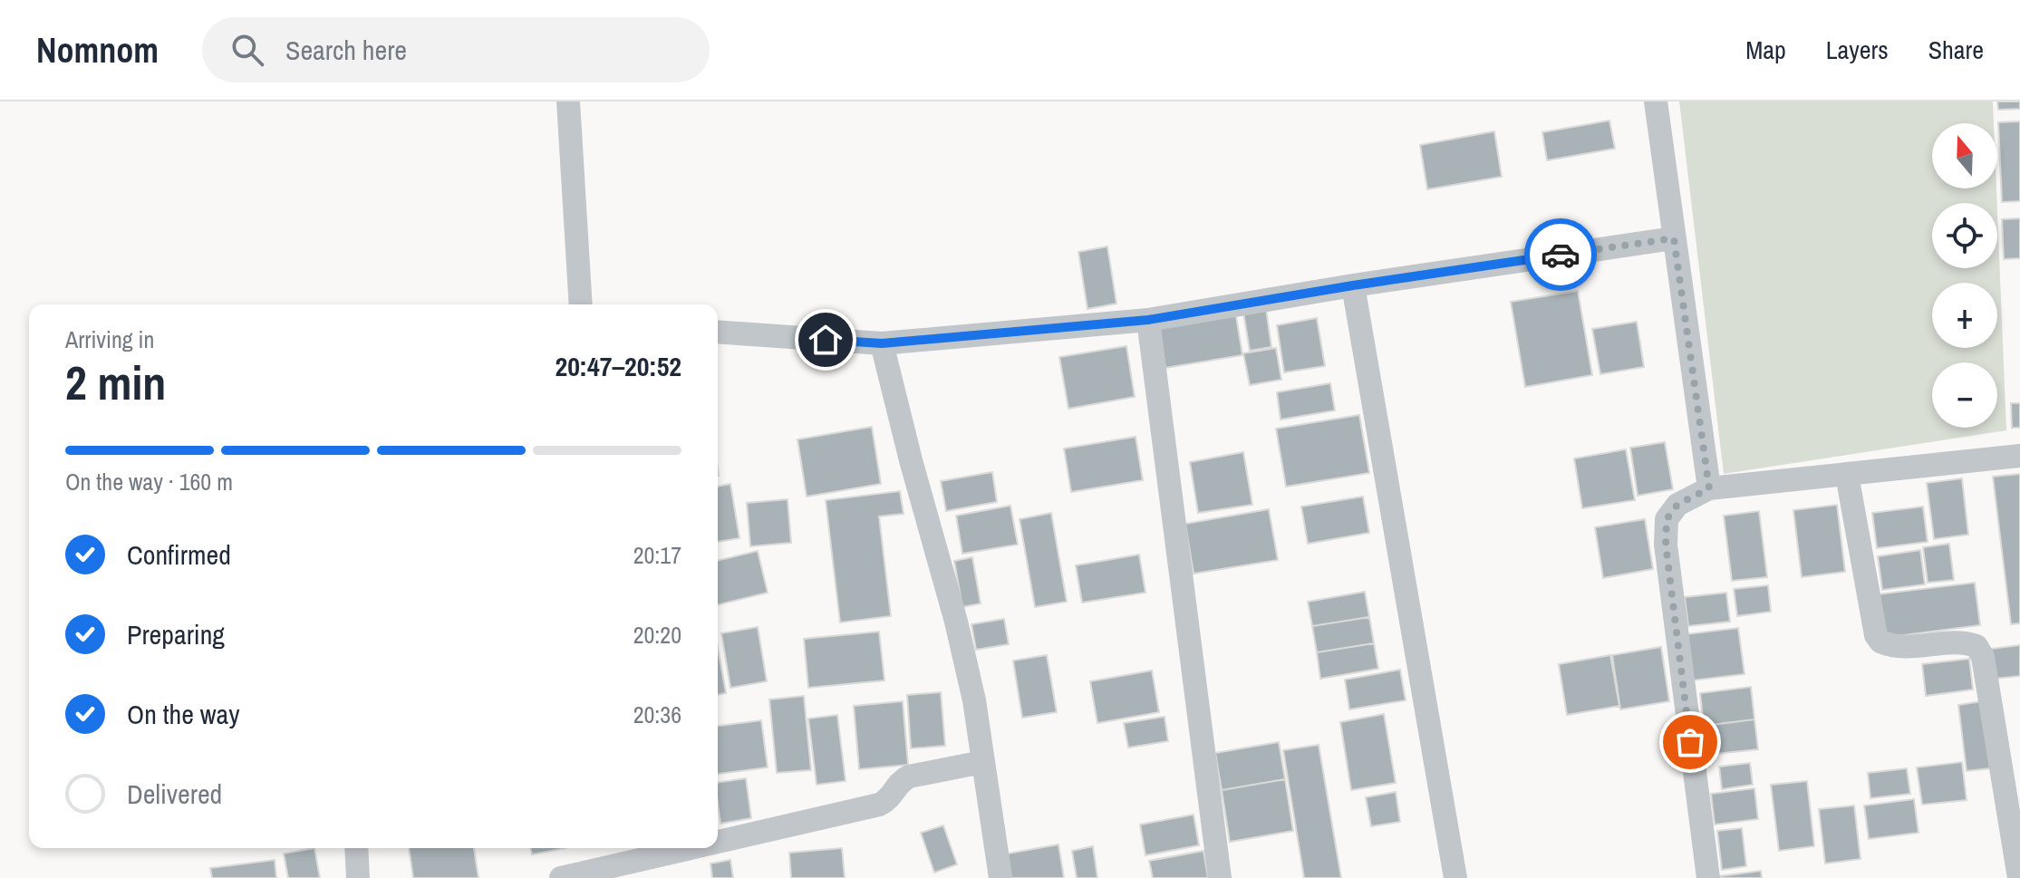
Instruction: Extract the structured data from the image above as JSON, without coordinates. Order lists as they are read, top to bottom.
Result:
{
  "north": "top",
  "page": {
    "header": "Nomnom",
    "search": "Search here",
    "nav": ["Map", "Layers", "Share"],
    "map_buttons": ["+", "−"],
    "heading": ["2 min", "Arriving in", "20:47–20:52"],
    "bar": "On the way · 160 m",
    "list": [
      ["Confirmed", "20:17"],
      ["Preparing", "20:20"],
      ["On the way", "20:36"],
      "Delivered"
    ]
  }
}
